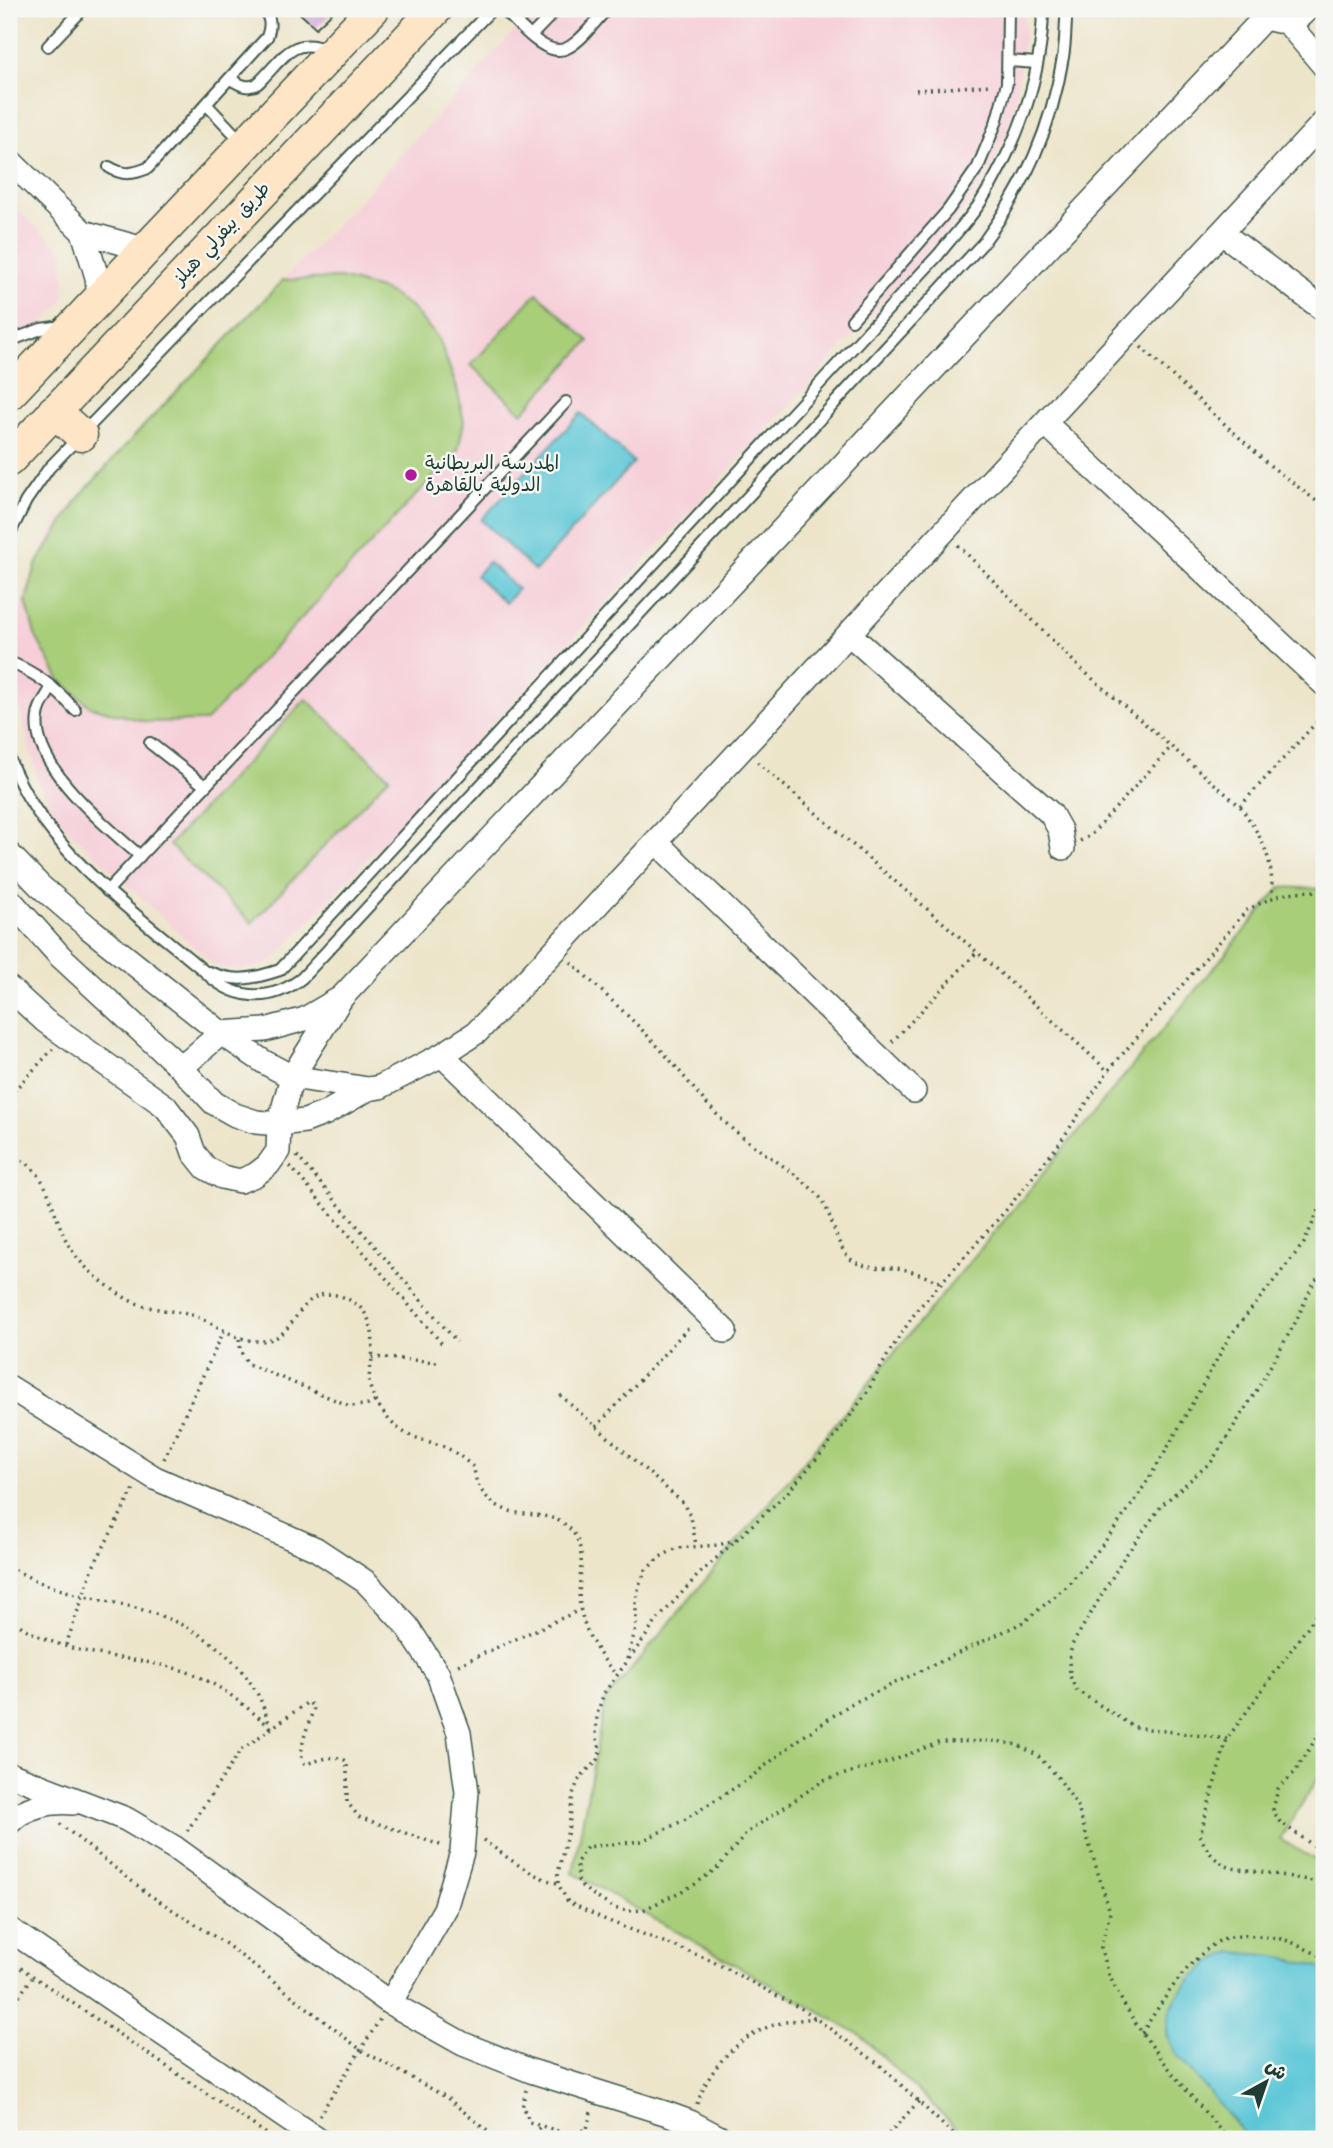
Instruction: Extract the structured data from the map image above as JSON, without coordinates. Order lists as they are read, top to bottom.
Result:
{
  "streets": {
    "street": ["طريق بيفرلي هيلز"]
  },
  "places": ["المدرسة البريطانية الدولية بالقاهرة"],
  "north": "top right"
}
